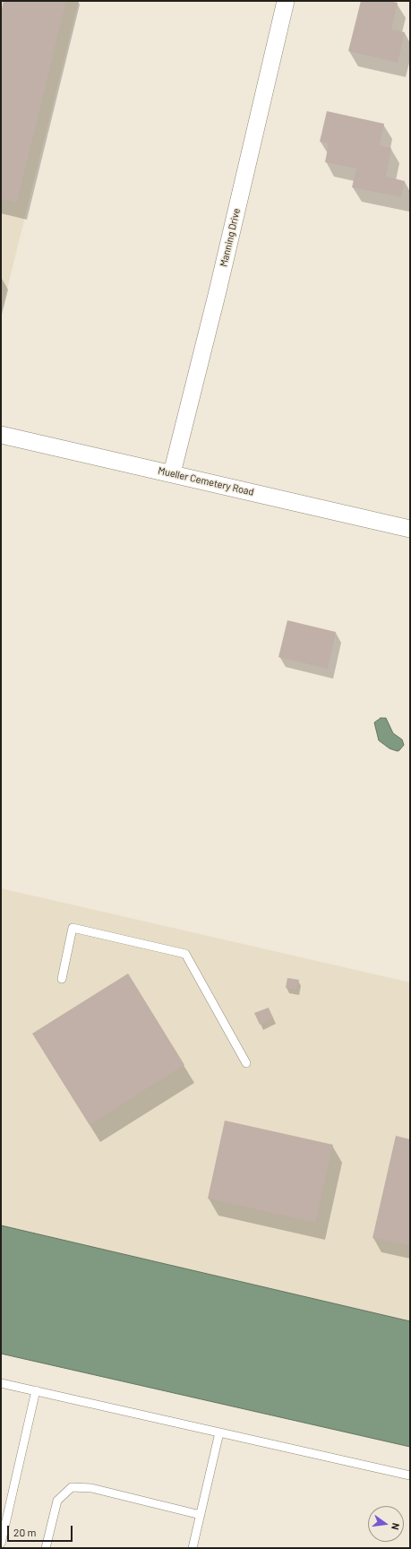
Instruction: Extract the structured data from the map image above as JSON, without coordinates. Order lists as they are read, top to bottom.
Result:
{
  "streets": {
    "street": ["Manning Drive", "Mueller Cemetery Road"]
  },
  "crossings": [
    ["Manning Drive", "Mueller Cemetery Road"]
  ],
  "scale_bar": "20 m",
  "north": "right"
}
